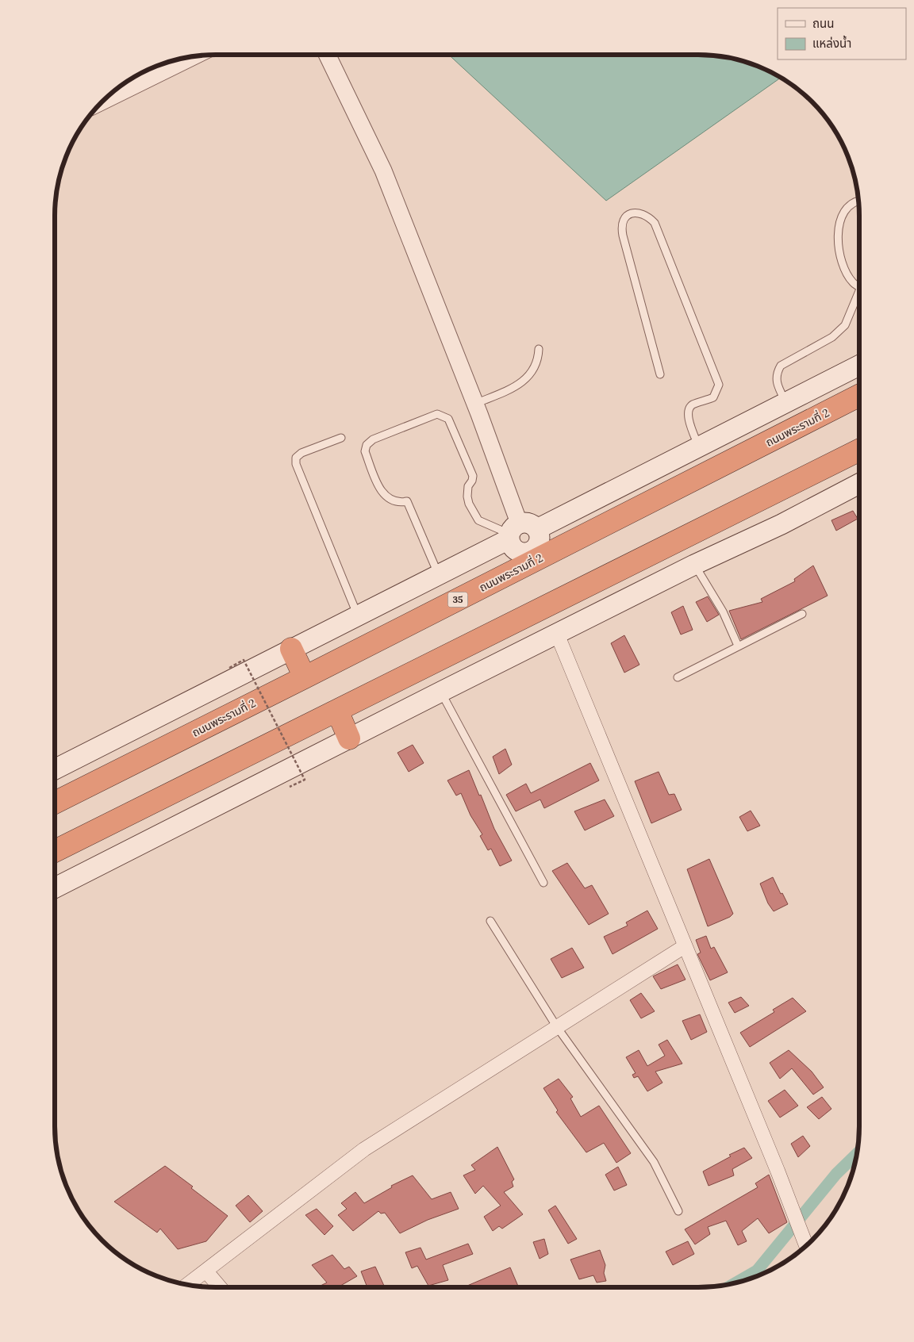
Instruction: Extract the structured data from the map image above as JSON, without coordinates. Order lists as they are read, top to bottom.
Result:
{
  "streets": {
    "highway": ["ถนนพระรามที่ 2", "35"]
  },
  "legend": ["ถนน", "แหล่งน้ำ"]
}
